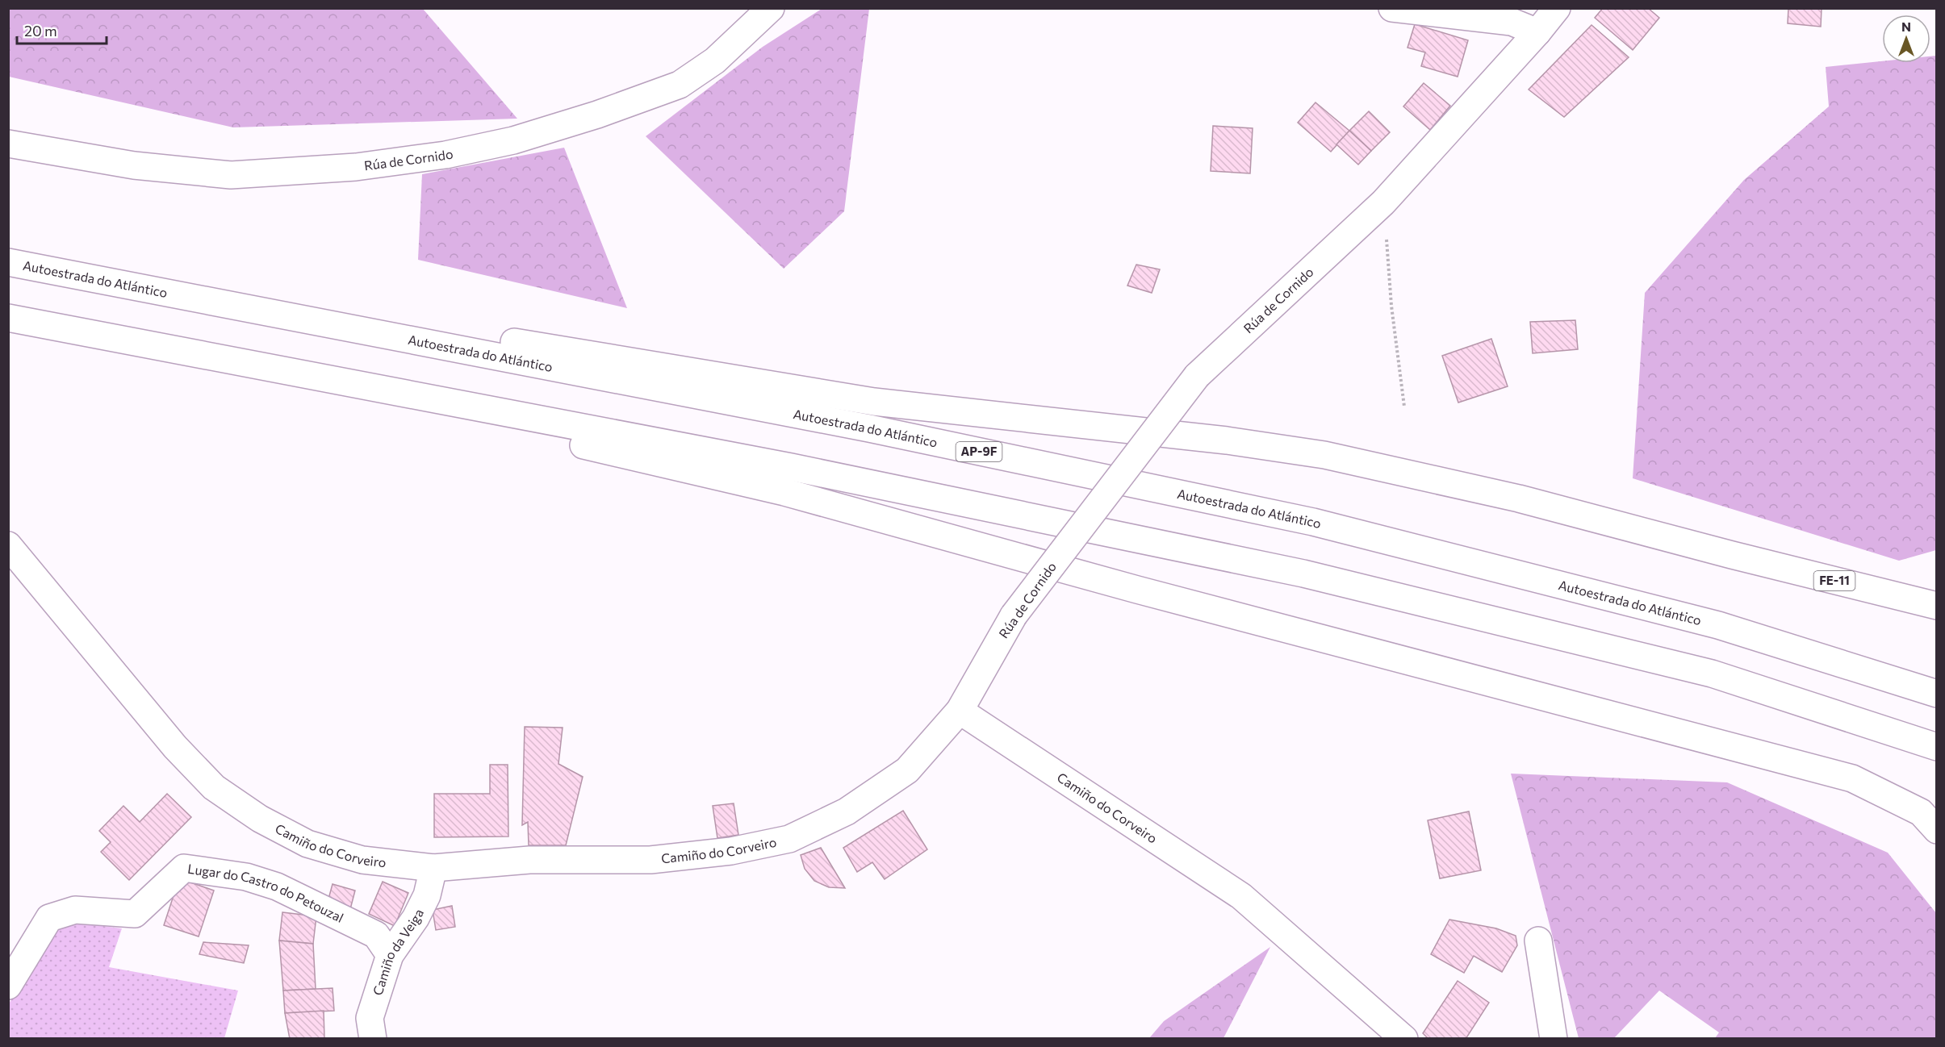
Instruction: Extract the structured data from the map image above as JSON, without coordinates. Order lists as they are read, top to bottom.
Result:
{
  "streets": {
    "main road": [
      "Rúa de Cornido",
      "Autoestrada do Atlántico",
      "AP-9F",
      "FE-11",
      "Camiño do Corveiro",
      "Lugar do Castro do Petouzal",
      "Camiño da Veiga"
    ]
  },
  "crossings": [
    ["Rúa de Cornido", "Camiño do Corveiro"],
    ["Camiño do Corveiro", "Camiño da Veiga"],
    ["Lugar do Castro do Petouzal", "Camiño da Veiga"]
  ],
  "scale_bar": "20 m",
  "north": "top"
}
